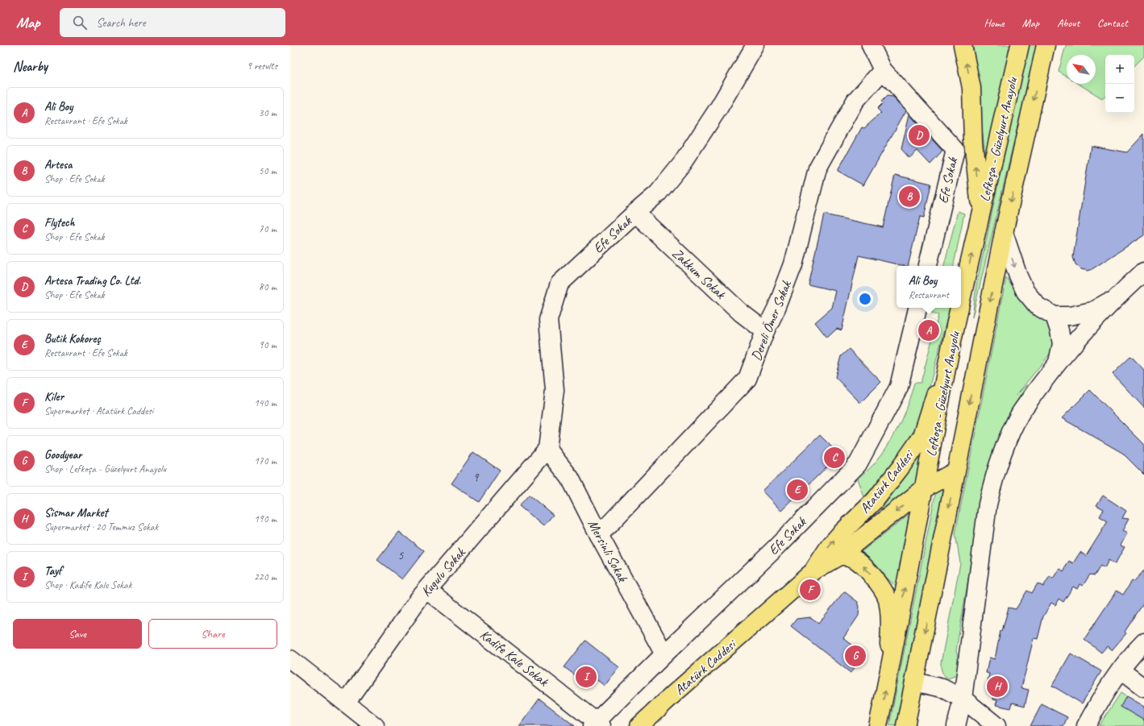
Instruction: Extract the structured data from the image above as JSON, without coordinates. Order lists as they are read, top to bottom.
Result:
{
  "streets": {
    "main road": ["Lefkoşa - Güzelyurt Anayolu", "Atatürk Caddesi"],
    "street": [
      "Efe Sokak",
      "Zakkum Sokak",
      "Dereli Ömer Sokak",
      "Mersinli Sokak",
      "Kugulu Sokak",
      "Kadife Kale Sokak"
    ]
  },
  "crossings": [
    ["Lefkoşa - Güzelyurt Anayolu", "Atatürk Caddesi"],
    ["Efe Sokak", "Zakkum Sokak"],
    ["Efe Sokak", "Dereli Ömer Sokak"],
    ["Efe Sokak", "Mersinli Sokak"],
    ["Efe Sokak", "Kugulu Sokak"],
    ["Efe Sokak", "Kadife Kale Sokak"],
    ["Zakkum Sokak", "Dereli Ömer Sokak"],
    ["Dereli Ömer Sokak", "Mersinli Sokak"],
    ["Mersinli Sokak", "Kugulu Sokak"],
    ["Kugulu Sokak", "Kadife Kale Sokak"]
  ],
  "house_numbers": ["9", "5"],
  "north": "top left",
  "page": {
    "header": "Map",
    "search": "Search here",
    "nav": [
      "Home",
      "Map",
      "About",
      "Contact"
    ],
    "heading": ["Nearby", "9 results"],
    "map_buttons": ["+", "−"],
    "list": [
      {
        "mark": "A",
        "name": "Ali Boy",
        "note": "Restaurant · Efe Sokak",
        "value": "30 m"
      },
      {
        "mark": "B",
        "name": "Artesa",
        "note": "Shop · Efe Sokak",
        "value": "50 m"
      },
      {
        "mark": "C",
        "name": "Flytech",
        "note": "Shop · Efe Sokak",
        "value": "70 m"
      },
      {
        "mark": "D",
        "name": "Artesa Trading Co. Ltd.",
        "note": "Shop · Efe Sokak",
        "value": "80 m"
      },
      {
        "mark": "E",
        "name": "Butik Kokoreç",
        "note": "Restaurant · Efe Sokak",
        "value": "90 m"
      },
      {
        "mark": "F",
        "name": "Kiler",
        "note": "Supermarket · Atatürk Caddesi",
        "value": "140 m"
      },
      {
        "mark": "G",
        "name": "Goodyear",
        "note": "Shop · Lefkoşa - Güzelyurt Anayolu",
        "value": "170 m"
      },
      {
        "mark": "H",
        "name": "Sismar Market",
        "note": "Supermarket · 20 Temmuz Sokak",
        "value": "190 m"
      },
      {
        "mark": "I",
        "name": "Tayf",
        "note": "Shop · Kadife Kale Sokak",
        "value": "220 m"
      }
    ],
    "pins": [
      "D",
      "B",
      "A",
      "C",
      "E",
      "F",
      "G",
      "I",
      "H"
    ],
    "popup": ["Ali Boy", "Restaurant"],
    "buttons": ["Save", "Share"]
  }
}
